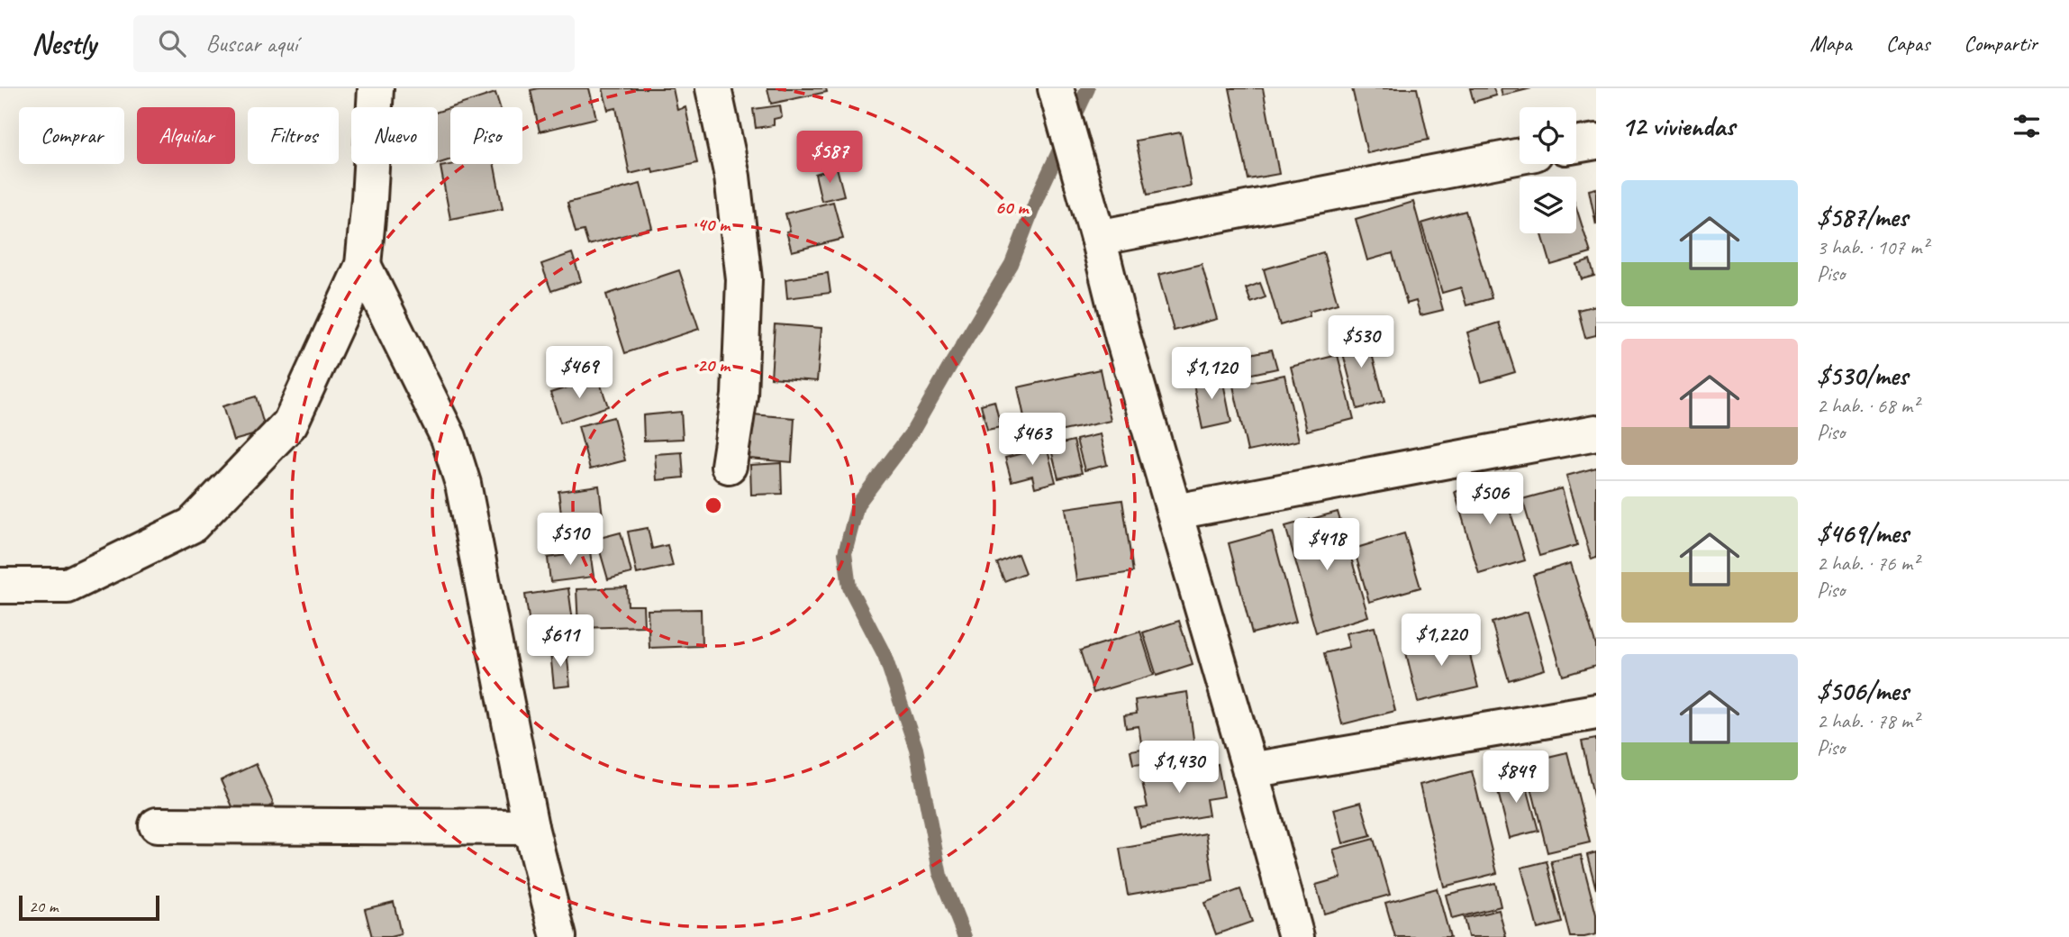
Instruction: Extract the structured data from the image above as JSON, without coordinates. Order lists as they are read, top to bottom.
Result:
{
  "scale_bar": "20 m",
  "page": {
    "header": "Nestly",
    "search": "Buscar aquí",
    "nav": ["Mapa", "Capas", "Compartir"],
    "heading": "12 viviendas",
    "chip": [
      "Comprar",
      "Alquilar",
      "Filtros",
      "Nuevo",
      "Piso"
    ],
    "price": [
      "$587",
      "$530",
      "$469",
      "$1,120",
      "$463",
      "$506",
      "$510",
      "$418",
      "$1,220",
      "$611",
      "$1,430",
      "$849"
    ],
    "list": [
      {
        "name": "$587/mes",
        "note": "3 hab. · 107 m² · Piso"
      },
      {
        "name": "$530/mes",
        "note": "2 hab. · 68 m² · Piso"
      },
      {
        "name": "$469/mes",
        "note": "2 hab. · 76 m² · Piso"
      },
      {
        "name": "$506/mes",
        "note": "2 hab. · 78 m² · Piso"
      }
    ],
    "scale": "20 m"
  },
  "rings": ["60 m", "40 m", "20 m"]
}
